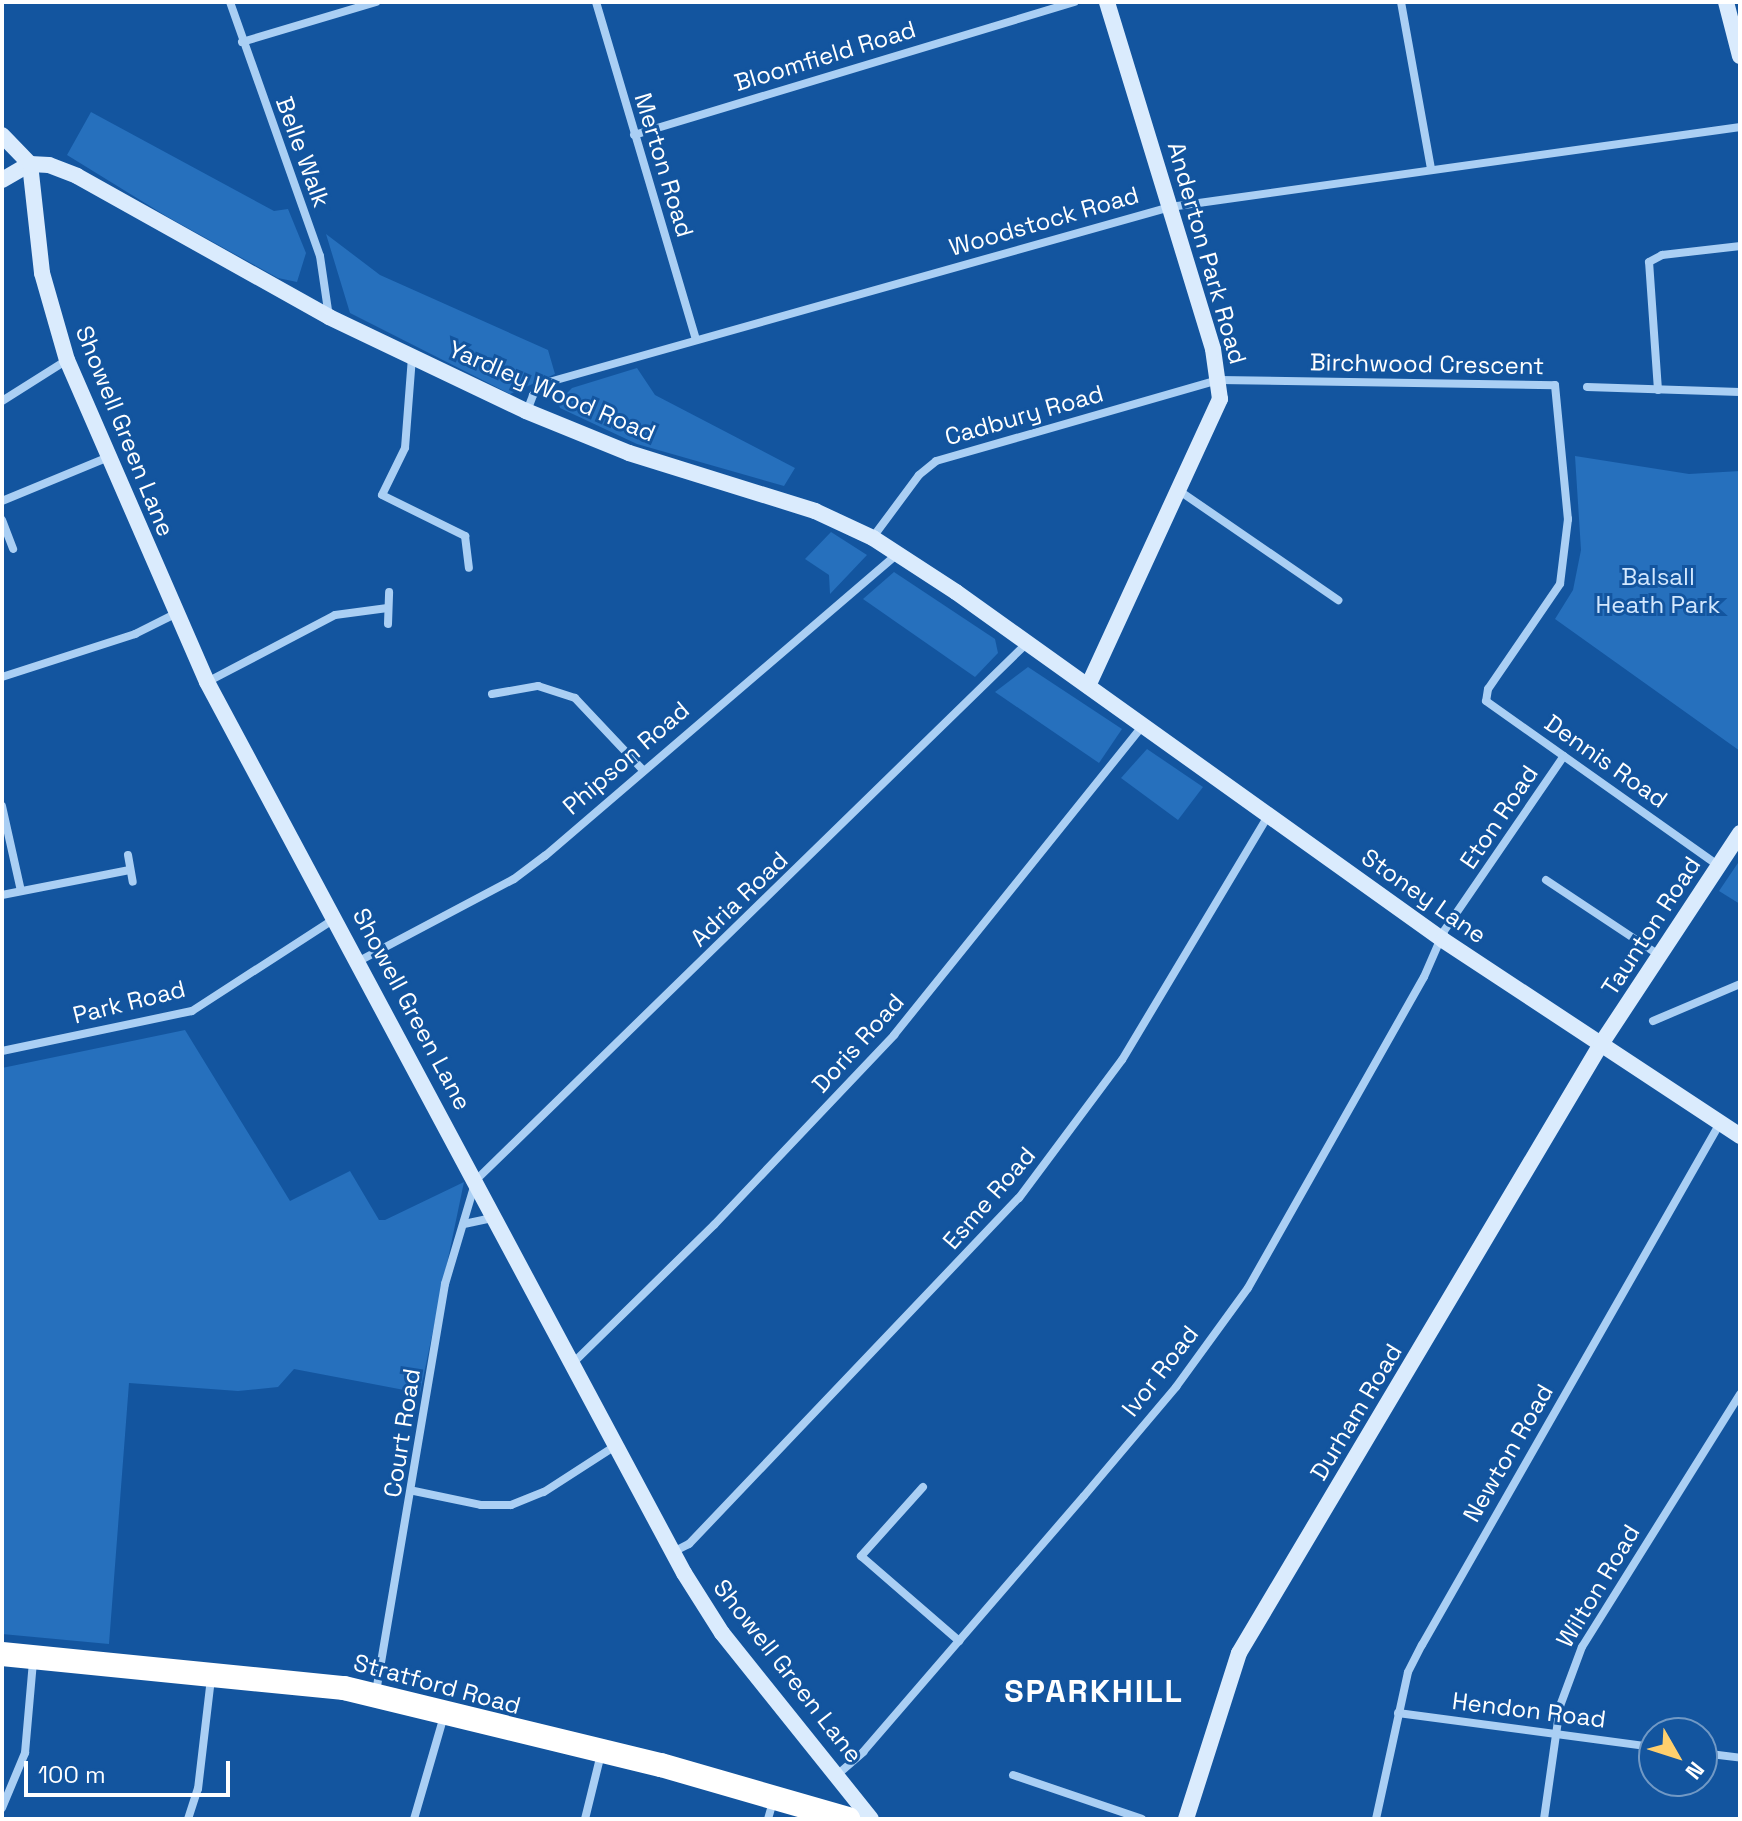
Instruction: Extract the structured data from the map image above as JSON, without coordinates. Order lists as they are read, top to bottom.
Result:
{
  "streets": {
    "highway": ["Stratford Road"],
    "street": [
      "Bloomfield Road",
      "Belle Walk",
      "Merton Road",
      "Woodstock Road",
      "Anderton Park Road",
      "Birchwood Crescent",
      "Yardley Wood Road",
      "Cadbury Road",
      "Showell Green Lane",
      "Phipson Road",
      "Dennis Road",
      "Eton Road",
      "Stoney Lane",
      "Adria Road",
      "Taunton Road",
      "Park Road",
      "Doris Road",
      "Esme Road",
      "Ivor Road",
      "Durham Road",
      "Court Road",
      "Newton Road",
      "Wilton Road",
      "Hendon Road"
    ]
  },
  "crossings": [
    ["Bloomfield Road", "Merton Road"],
    ["Belle Walk", "Yardley Wood Road"],
    ["Merton Road", "Woodstock Road"],
    ["Woodstock Road", "Anderton Park Road"],
    ["Woodstock Road", "Yardley Wood Road"],
    ["Anderton Park Road", "Birchwood Crescent"],
    ["Anderton Park Road", "Yardley Wood Road"],
    ["Anderton Park Road", "Cadbury Road"],
    ["Anderton Park Road", "Stoney Lane"],
    ["Birchwood Crescent", "Cadbury Road"],
    ["Birchwood Crescent", "Dennis Road"],
    ["Yardley Wood Road", "Cadbury Road"],
    ["Yardley Wood Road", "Showell Green Lane"],
    ["Yardley Wood Road", "Phipson Road"],
    ["Yardley Wood Road", "Stoney Lane"],
    ["Yardley Wood Road", "Adria Road"],
    ["Showell Green Lane", "Phipson Road"],
    ["Showell Green Lane", "Adria Road"],
    ["Showell Green Lane", "Park Road"],
    ["Showell Green Lane", "Doris Road"],
    ["Showell Green Lane", "Esme Road"],
    ["Showell Green Lane", "Ivor Road"],
    ["Showell Green Lane", "Court Road"],
    ["Dennis Road", "Eton Road"],
    ["Dennis Road", "Taunton Road"],
    ["Eton Road", "Stoney Lane"],
    ["Eton Road", "Ivor Road"],
    ["Stoney Lane", "Taunton Road"],
    ["Stoney Lane", "Doris Road"],
    ["Stoney Lane", "Esme Road"],
    ["Stoney Lane", "Ivor Road"],
    ["Stoney Lane", "Durham Road"],
    ["Stoney Lane", "Newton Road"],
    ["Adria Road", "Court Road"],
    ["Taunton Road", "Durham Road"],
    ["Court Road", "Stratford Road"],
    ["Newton Road", "Hendon Road"],
    ["Wilton Road", "Hendon Road"]
  ],
  "districts": ["SPARKHILL"],
  "parks": ["Balsall Heath Park"],
  "scale_bar": "100 m",
  "north": "bottom right"
}
